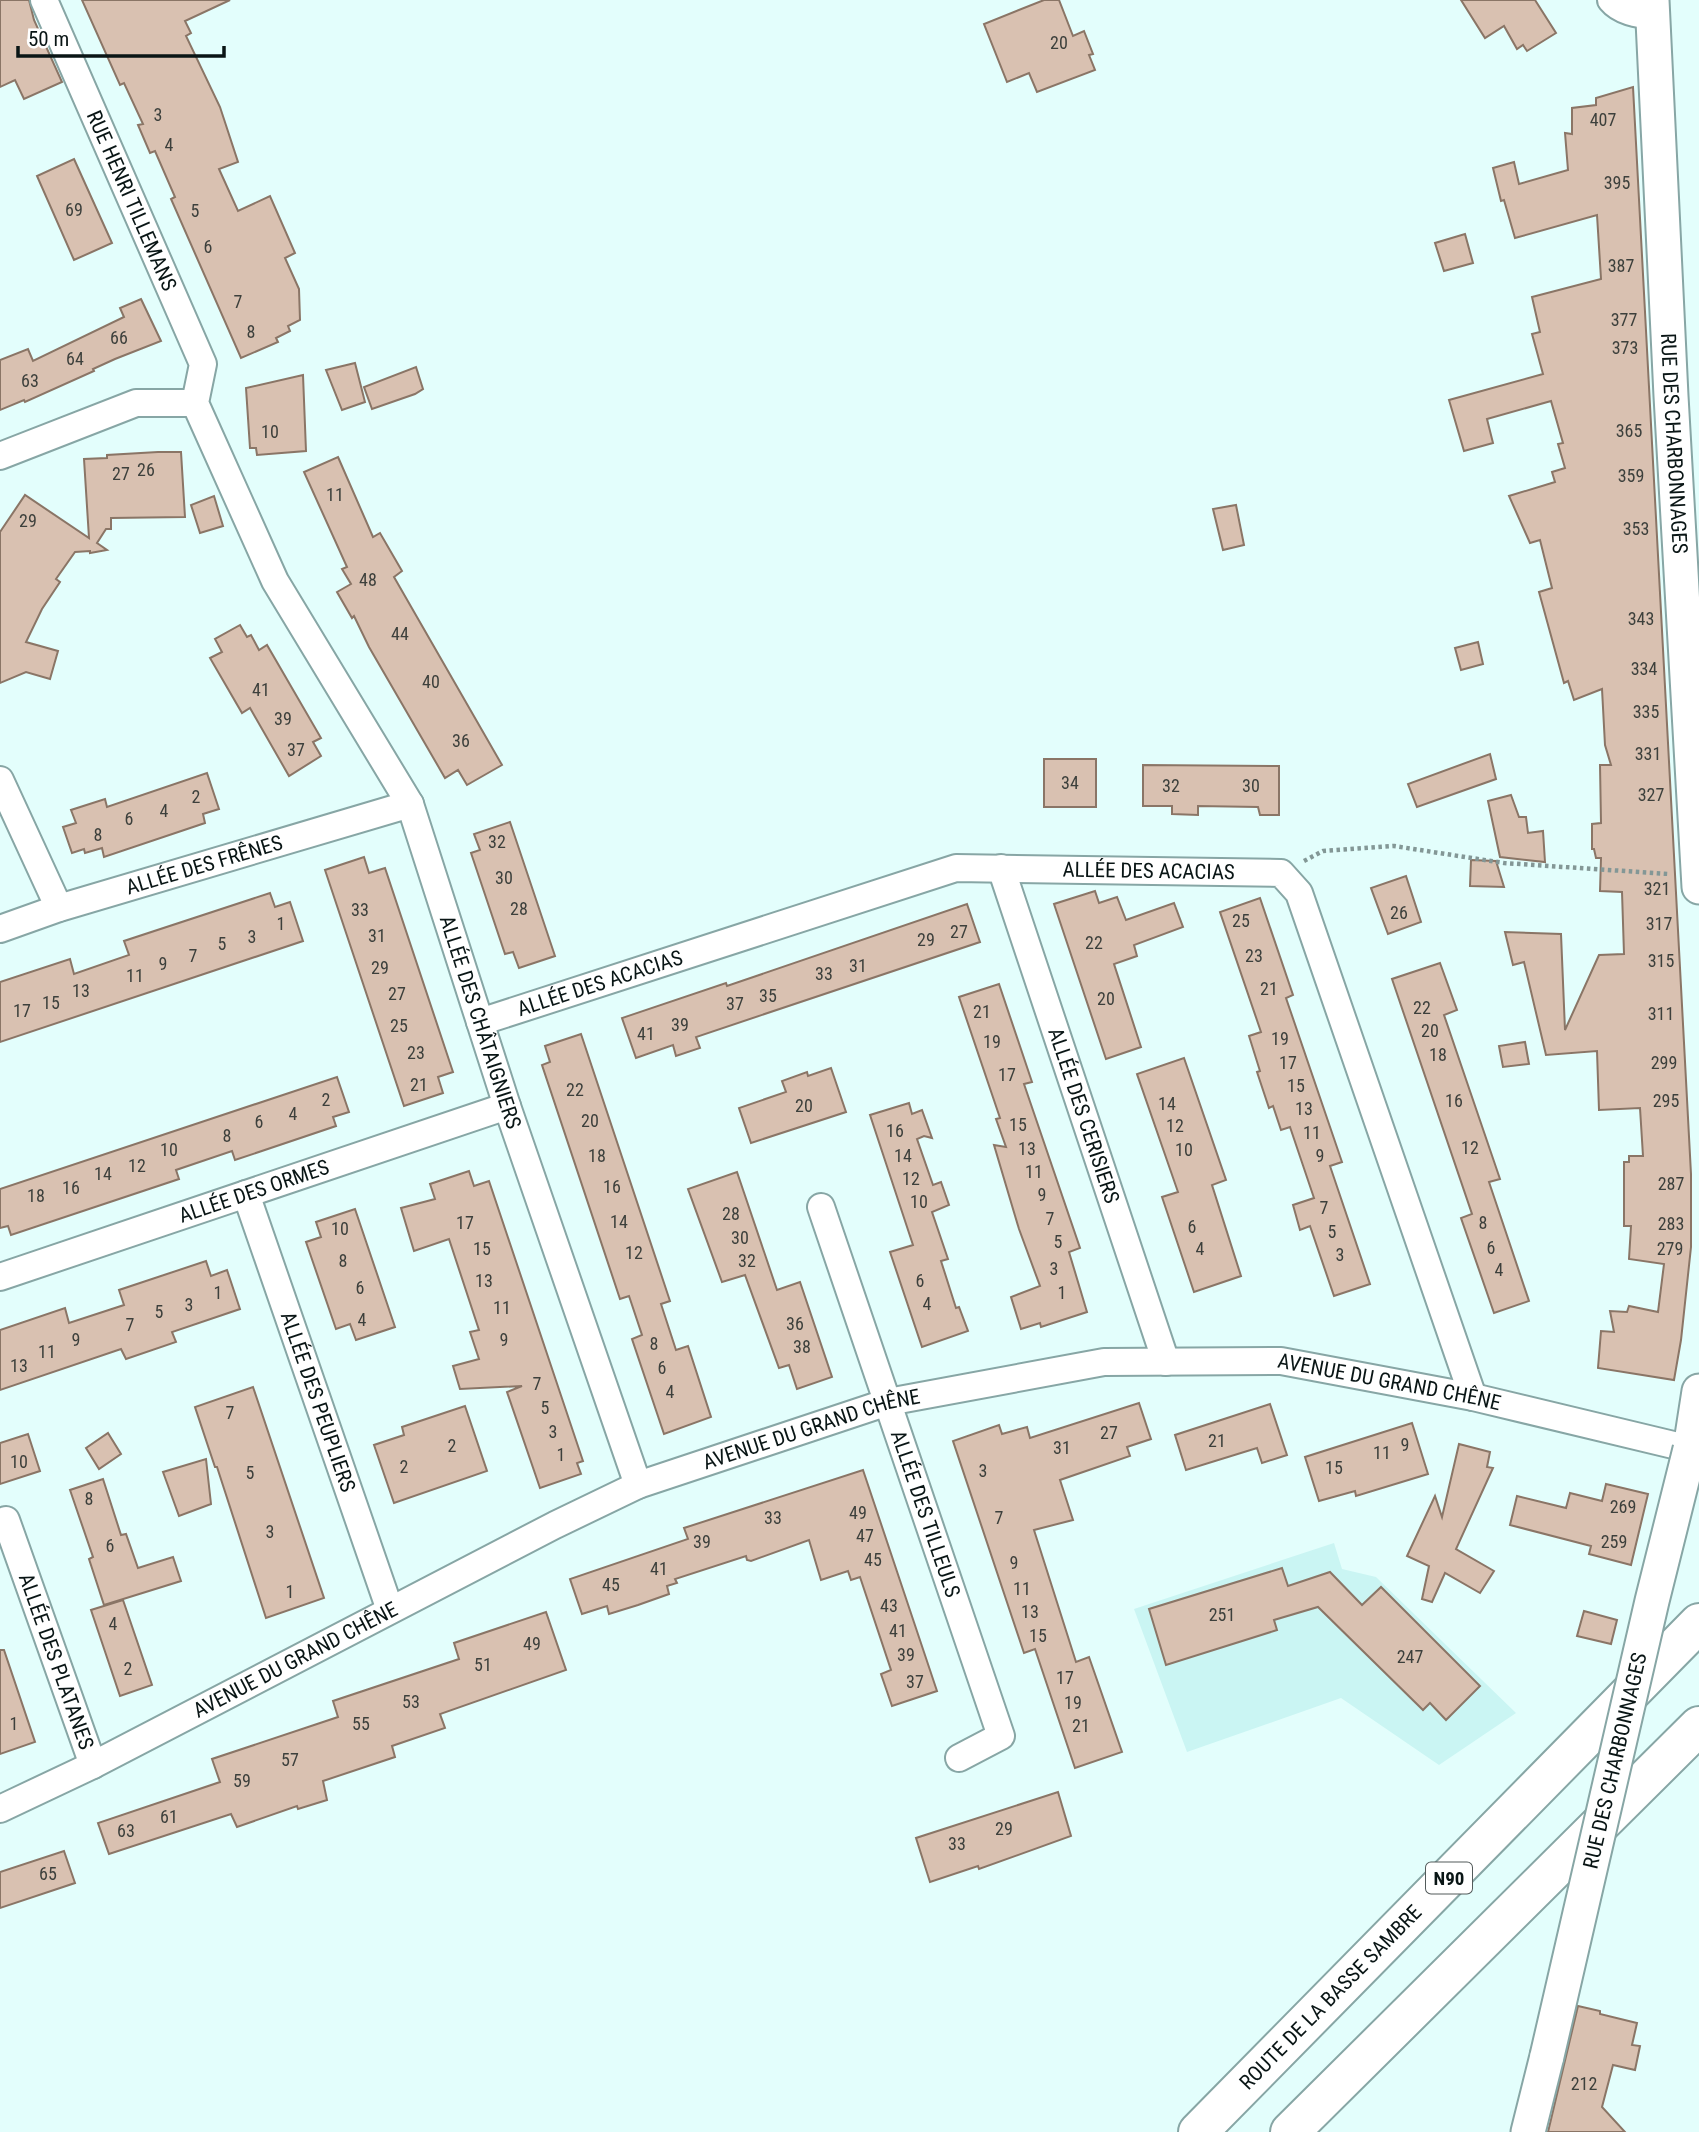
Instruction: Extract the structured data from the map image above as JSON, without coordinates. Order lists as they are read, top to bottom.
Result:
{
  "streets": {
    "highway": ["N90", "ROUTE DE LA BASSE SAMBRE"],
    "street": [
      "RUE HENRI TILLEMANS",
      "RUE DES CHARBONNAGES",
      "ALLÉE DES FRÊNES",
      "ALLÉE DES ACACIAS",
      "ALLÉE DES CHÂTAIGNIERS",
      "ALLÉE DES CERISIERS",
      "ALLÉE DES ORMES",
      "AVENUE DU GRAND CHÊNE",
      "ALLÉE DES PEUPLIERS",
      "ALLÉE DES TILLEULS",
      "ALLÉE DES PLATANES"
    ]
  },
  "crossings": [
    ["RUE HENRI TILLEMANS", "ALLÉE DES CHÂTAIGNIERS"],
    ["RUE DES CHARBONNAGES", "AVENUE DU GRAND CHÊNE"],
    ["ALLÉE DES FRÊNES", "ALLÉE DES CHÂTAIGNIERS"],
    ["ALLÉE DES ACACIAS", "ALLÉE DES CHÂTAIGNIERS"],
    ["ALLÉE DES ACACIAS", "ALLÉE DES CERISIERS"],
    ["ALLÉE DES CHÂTAIGNIERS", "ALLÉE DES ORMES"],
    ["ALLÉE DES CHÂTAIGNIERS", "AVENUE DU GRAND CHÊNE"],
    ["ALLÉE DES CERISIERS", "AVENUE DU GRAND CHÊNE"],
    ["ALLÉE DES ORMES", "ALLÉE DES PEUPLIERS"],
    ["AVENUE DU GRAND CHÊNE", "ALLÉE DES PEUPLIERS"],
    ["AVENUE DU GRAND CHÊNE", "ALLÉE DES TILLEULS"],
    ["AVENUE DU GRAND CHÊNE", "ALLÉE DES PLATANES"]
  ],
  "house_numbers": [
    "20",
    "3",
    "407",
    "4",
    "395",
    "69",
    "5",
    "6",
    "387",
    "7",
    "377",
    "8",
    "66",
    "373",
    "64",
    "63",
    "365",
    "10",
    "26",
    "27",
    "359",
    "11",
    "29",
    "353",
    "48",
    "343",
    "44",
    "334",
    "40",
    "41",
    "335",
    "39",
    "36",
    "37",
    "331",
    "34",
    "32",
    "30",
    "327",
    "2",
    "4",
    "6",
    "8",
    "32",
    "30",
    "321",
    "28",
    "33",
    "26",
    "25",
    "1",
    "317",
    "27",
    "31",
    "3",
    "29",
    "22",
    "5",
    "7",
    "23",
    "315",
    "9",
    "31",
    "29",
    "33",
    "11",
    "21",
    "13",
    "27",
    "35",
    "20",
    "15",
    "37",
    "22",
    "17",
    "21",
    "311",
    "39",
    "25",
    "20",
    "41",
    "19",
    "19",
    "23",
    "18",
    "17",
    "299",
    "17",
    "21",
    "15",
    "22",
    "2",
    "16",
    "295",
    "14",
    "20",
    "13",
    "4",
    "20",
    "6",
    "15",
    "12",
    "16",
    "11",
    "8",
    "12",
    "13",
    "10",
    "10",
    "18",
    "14",
    "9",
    "12",
    "11",
    "14",
    "12",
    "287",
    "16",
    "16",
    "9",
    "18",
    "10",
    "7",
    "28",
    "7",
    "14",
    "17",
    "8",
    "283",
    "6",
    "10",
    "5",
    "30",
    "5",
    "6",
    "15",
    "4",
    "279",
    "12",
    "3",
    "8",
    "32",
    "3",
    "4",
    "13",
    "6",
    "6",
    "1",
    "1",
    "4",
    "3",
    "11",
    "5",
    "4",
    "36",
    "7",
    "9",
    "9",
    "8",
    "38",
    "11",
    "13",
    "6",
    "7",
    "4",
    "5",
    "7",
    "3",
    "27",
    "21",
    "9",
    "2",
    "31",
    "11",
    "1",
    "10",
    "2",
    "15",
    "3",
    "5",
    "8",
    "269",
    "49",
    "33",
    "7",
    "3",
    "47",
    "39",
    "259",
    "6",
    "45",
    "9",
    "41",
    "45",
    "11",
    "1",
    "43",
    "13",
    "251",
    "4",
    "41",
    "15",
    "49",
    "39",
    "247",
    "51",
    "2",
    "17",
    "37",
    "53",
    "19",
    "1",
    "55",
    "21",
    "57",
    "59",
    "61",
    "29",
    "63",
    "33",
    "65",
    "212"
  ],
  "scale_bar": "50 m"
}
